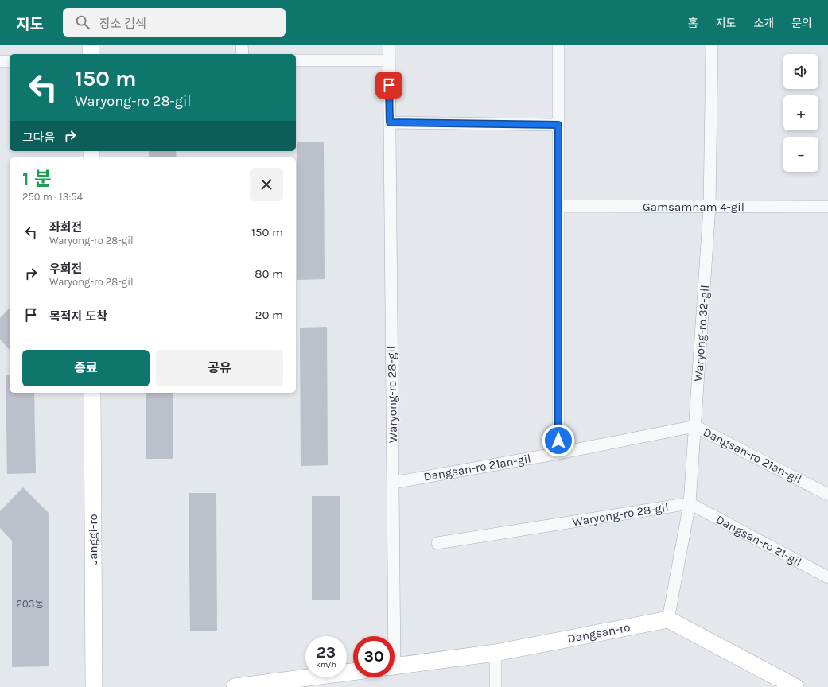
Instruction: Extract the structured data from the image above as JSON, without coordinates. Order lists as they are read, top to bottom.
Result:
{
  "streets": {
    "main road": ["Janggi-ro", "Dangsan-ro"],
    "street": [
      "Gamsamnam 4-gil",
      "Waryong-ro 32-gil",
      "Waryong-ro 28-gil",
      "Dangsan-ro 21an-gil",
      "Dangsan-ro 21-gil"
    ]
  },
  "crossings": [
    ["Gamsamnam 4-gil", "Waryong-ro 32-gil"],
    ["Waryong-ro 32-gil", "Waryong-ro 28-gil"],
    ["Waryong-ro 32-gil", "Dangsan-ro 21an-gil"],
    ["Waryong-ro 32-gil", "Dangsan-ro 21-gil"],
    ["Waryong-ro 32-gil", "Dangsan-ro"],
    ["Waryong-ro 28-gil", "Dangsan-ro 21an-gil"],
    ["Waryong-ro 28-gil", "Dangsan-ro 21-gil"]
  ],
  "house_numbers": ["203동"],
  "page": {
    "header": "지도",
    "search": "장소 검색",
    "nav": [
      "홈",
      "지도",
      "소개",
      "문의"
    ],
    "map_buttons": ["+", "−"],
    "turn": ["150 m", "Waryong-ro 28-gil"],
    "then": "그다음",
    "heading": ["1 분", "250 m · 13:54"],
    "list": [
      {
        "name": "좌회전",
        "note": "Waryong-ro 28-gil",
        "value": "150 m"
      },
      {
        "name": "우회전",
        "note": "Waryong-ro 28-gil",
        "value": "80 m"
      },
      {
        "name": "목적지 도착",
        "value": "20 m"
      }
    ],
    "buttons": ["종료", "공유"],
    "speed": "23 km/h",
    "limit": "30"
  }
}
